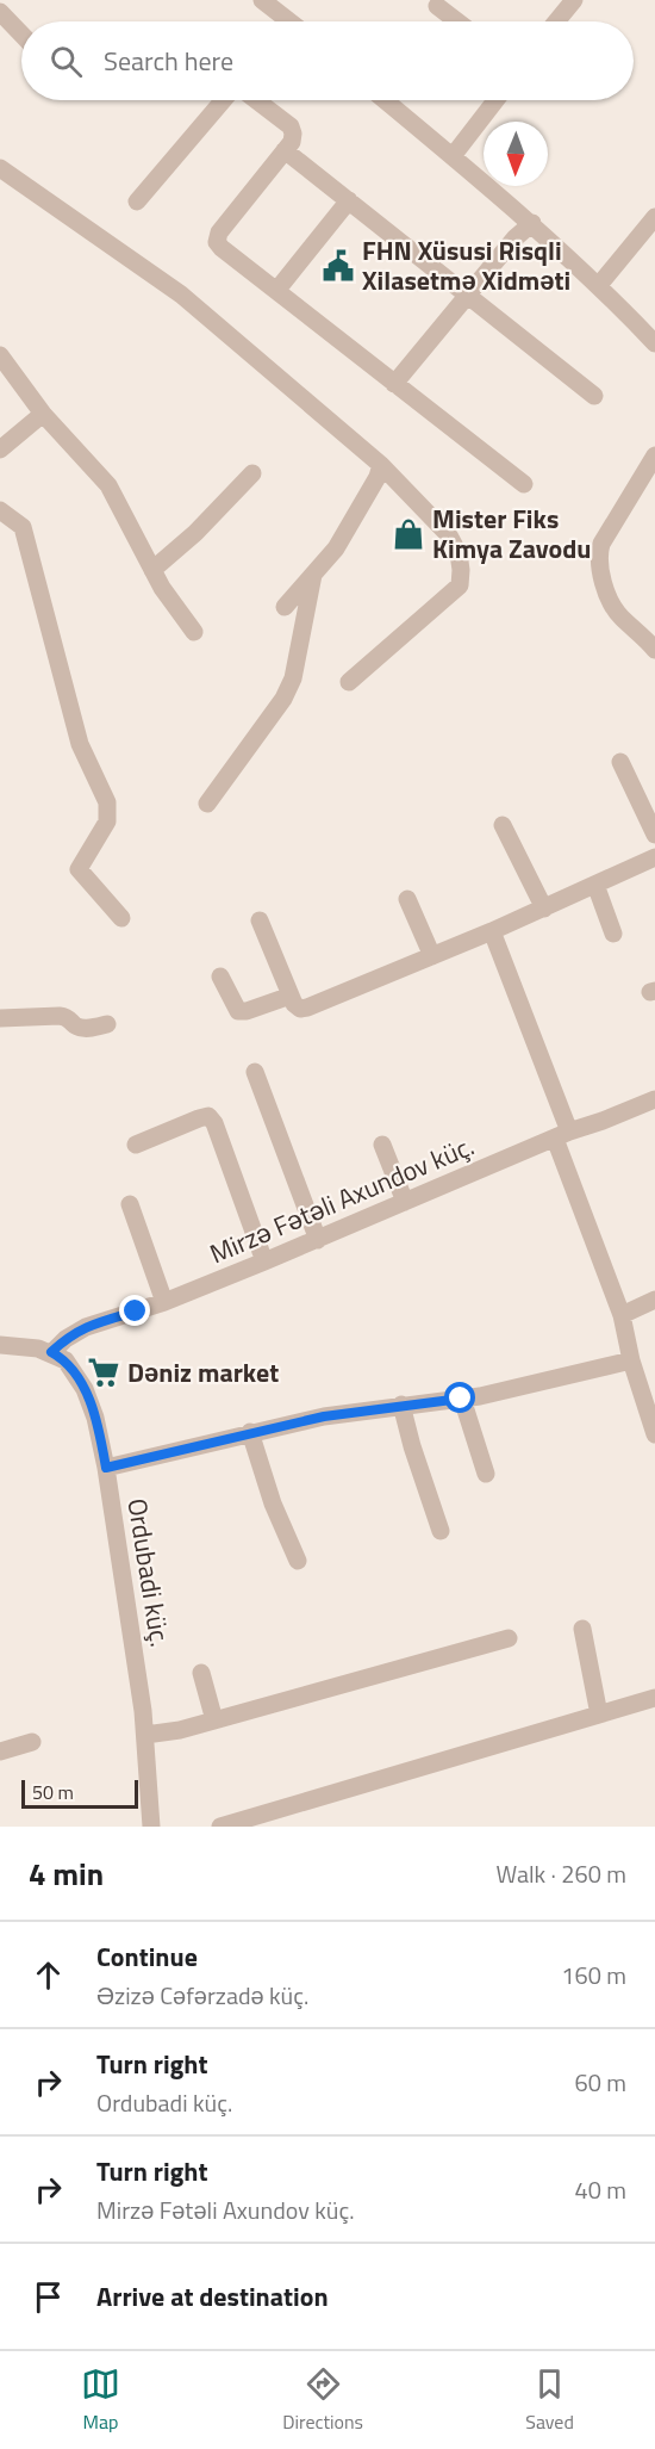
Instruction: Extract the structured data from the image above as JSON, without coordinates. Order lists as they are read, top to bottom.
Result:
{
  "streets": {
    "street": ["Mirzə Fətəli Axundov küç.", "Ordubadi küç."]
  },
  "crossings": [
    ["Mirzə Fətəli Axundov küç.", "Ordubadi küç."]
  ],
  "places": {
    "public building": ["FHN Xüsusi Risqli Xilasetmə Xidməti"],
    "shop": ["Mister Fiks Kimya Zavodu"],
    "supermarket": ["Dəniz market"]
  },
  "scale_bar": "50 m",
  "north": "bottom",
  "page": {
    "search": "Search here",
    "scale": "50 m",
    "heading": ["4 min", "Walk · 260 m"],
    "list": [
      ["Continue", "Əzizə Cəfərzadə küç.", "160 m"],
      ["Turn right", "Ordubadi küç.", "60 m"],
      ["Turn right", "Mirzə Fətəli Axundov küç.", "40 m"],
      "Arrive at destination"
    ],
    "nav": ["Map", "Directions", "Saved"]
  }
}
